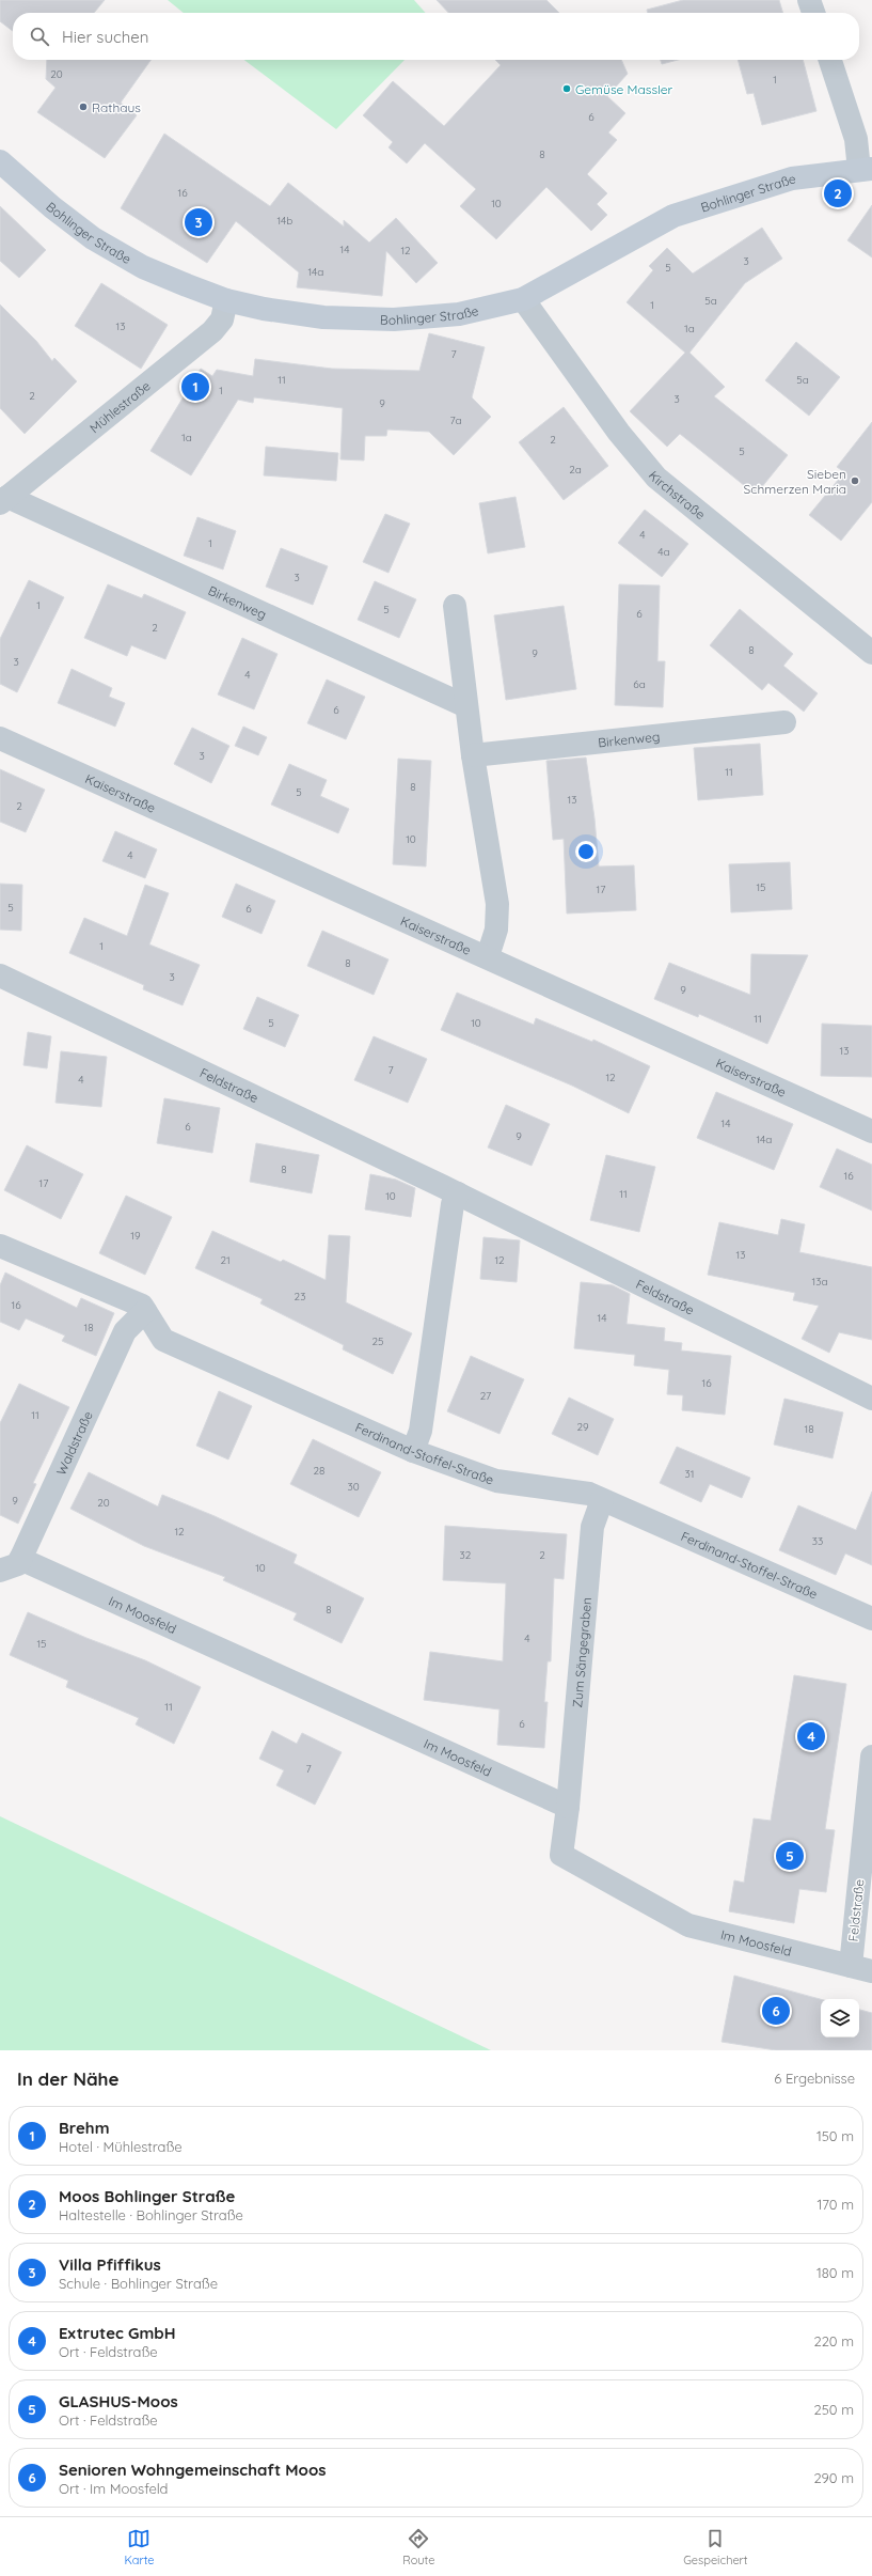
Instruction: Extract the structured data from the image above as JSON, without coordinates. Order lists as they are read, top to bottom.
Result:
{
  "streets": {
    "main road": ["Bohlinger Straße"],
    "street": [
      "Mühlestraße",
      "Kirchstraße",
      "Birkenweg",
      "Kaiserstraße",
      "Feldstraße",
      "Waldstraße",
      "Ferdinand-Stoffel-Straße",
      "Im Moosfeld",
      "Zum Sängegraben"
    ]
  },
  "crossings": [
    ["Bohlinger Straße", "Mühlestraße"],
    ["Bohlinger Straße", "Kirchstraße"],
    ["Mühlestraße", "Birkenweg"],
    ["Feldstraße", "Im Moosfeld"],
    ["Waldstraße", "Ferdinand-Stoffel-Straße"],
    ["Waldstraße", "Im Moosfeld"],
    ["Ferdinand-Stoffel-Straße", "Zum Sängegraben"],
    ["Im Moosfeld", "Zum Sängegraben"]
  ],
  "places": ["Gemüse Massler", "Rathaus", "Sieben Schmerzen Maria"],
  "house_numbers": [
    "20",
    "1",
    "6",
    "8",
    "16",
    "10",
    "14b",
    "14",
    "12",
    "3",
    "5",
    "14a",
    "5a",
    "1",
    "13",
    "1a",
    "7",
    "11",
    "5a",
    "1",
    "2",
    "3",
    "9",
    "7a",
    "1a",
    "2",
    "5",
    "2a",
    "4",
    "1",
    "4a",
    "3",
    "1",
    "5",
    "6",
    "2",
    "8",
    "9",
    "3",
    "4",
    "6a",
    "6",
    "3",
    "11",
    "8",
    "5",
    "13",
    "2",
    "10",
    "4",
    "15",
    "17",
    "5",
    "6",
    "1",
    "8",
    "3",
    "9",
    "11",
    "5",
    "10",
    "13",
    "7",
    "12",
    "4",
    "14",
    "6",
    "9",
    "14a",
    "8",
    "16",
    "17",
    "11",
    "10",
    "19",
    "13",
    "21",
    "12",
    "13a",
    "23",
    "16",
    "14",
    "18",
    "25",
    "16",
    "27",
    "11",
    "29",
    "18",
    "28",
    "31",
    "30",
    "9",
    "20",
    "12",
    "33",
    "32",
    "2",
    "10",
    "8",
    "4",
    "15",
    "11",
    "6",
    "7"
  ],
  "page": {
    "search": "Hier suchen",
    "pins": [
      "2",
      "3",
      "1",
      "4",
      "5",
      "6"
    ],
    "heading": ["In der Nähe", "6 Ergebnisse"],
    "list": [
      {
        "mark": "1",
        "name": "Brehm",
        "note": "Hotel · Mühlestraße",
        "value": "150 m"
      },
      {
        "mark": "2",
        "name": "Moos Bohlinger Straße",
        "note": "Haltestelle · Bohlinger Straße",
        "value": "170 m"
      },
      {
        "mark": "3",
        "name": "Villa Pfiffikus",
        "note": "Schule · Bohlinger Straße",
        "value": "180 m"
      },
      {
        "mark": "4",
        "name": "Extrutec GmbH",
        "note": "Ort · Feldstraße",
        "value": "220 m"
      },
      {
        "mark": "5",
        "name": "GLASHUS-Moos",
        "note": "Ort · Feldstraße",
        "value": "250 m"
      },
      {
        "mark": "6",
        "name": "Senioren Wohngemeinschaft Moos",
        "note": "Ort · Im Moosfeld",
        "value": "290 m"
      }
    ],
    "nav": ["Karte", "Route", "Gespeichert"]
  }
}
